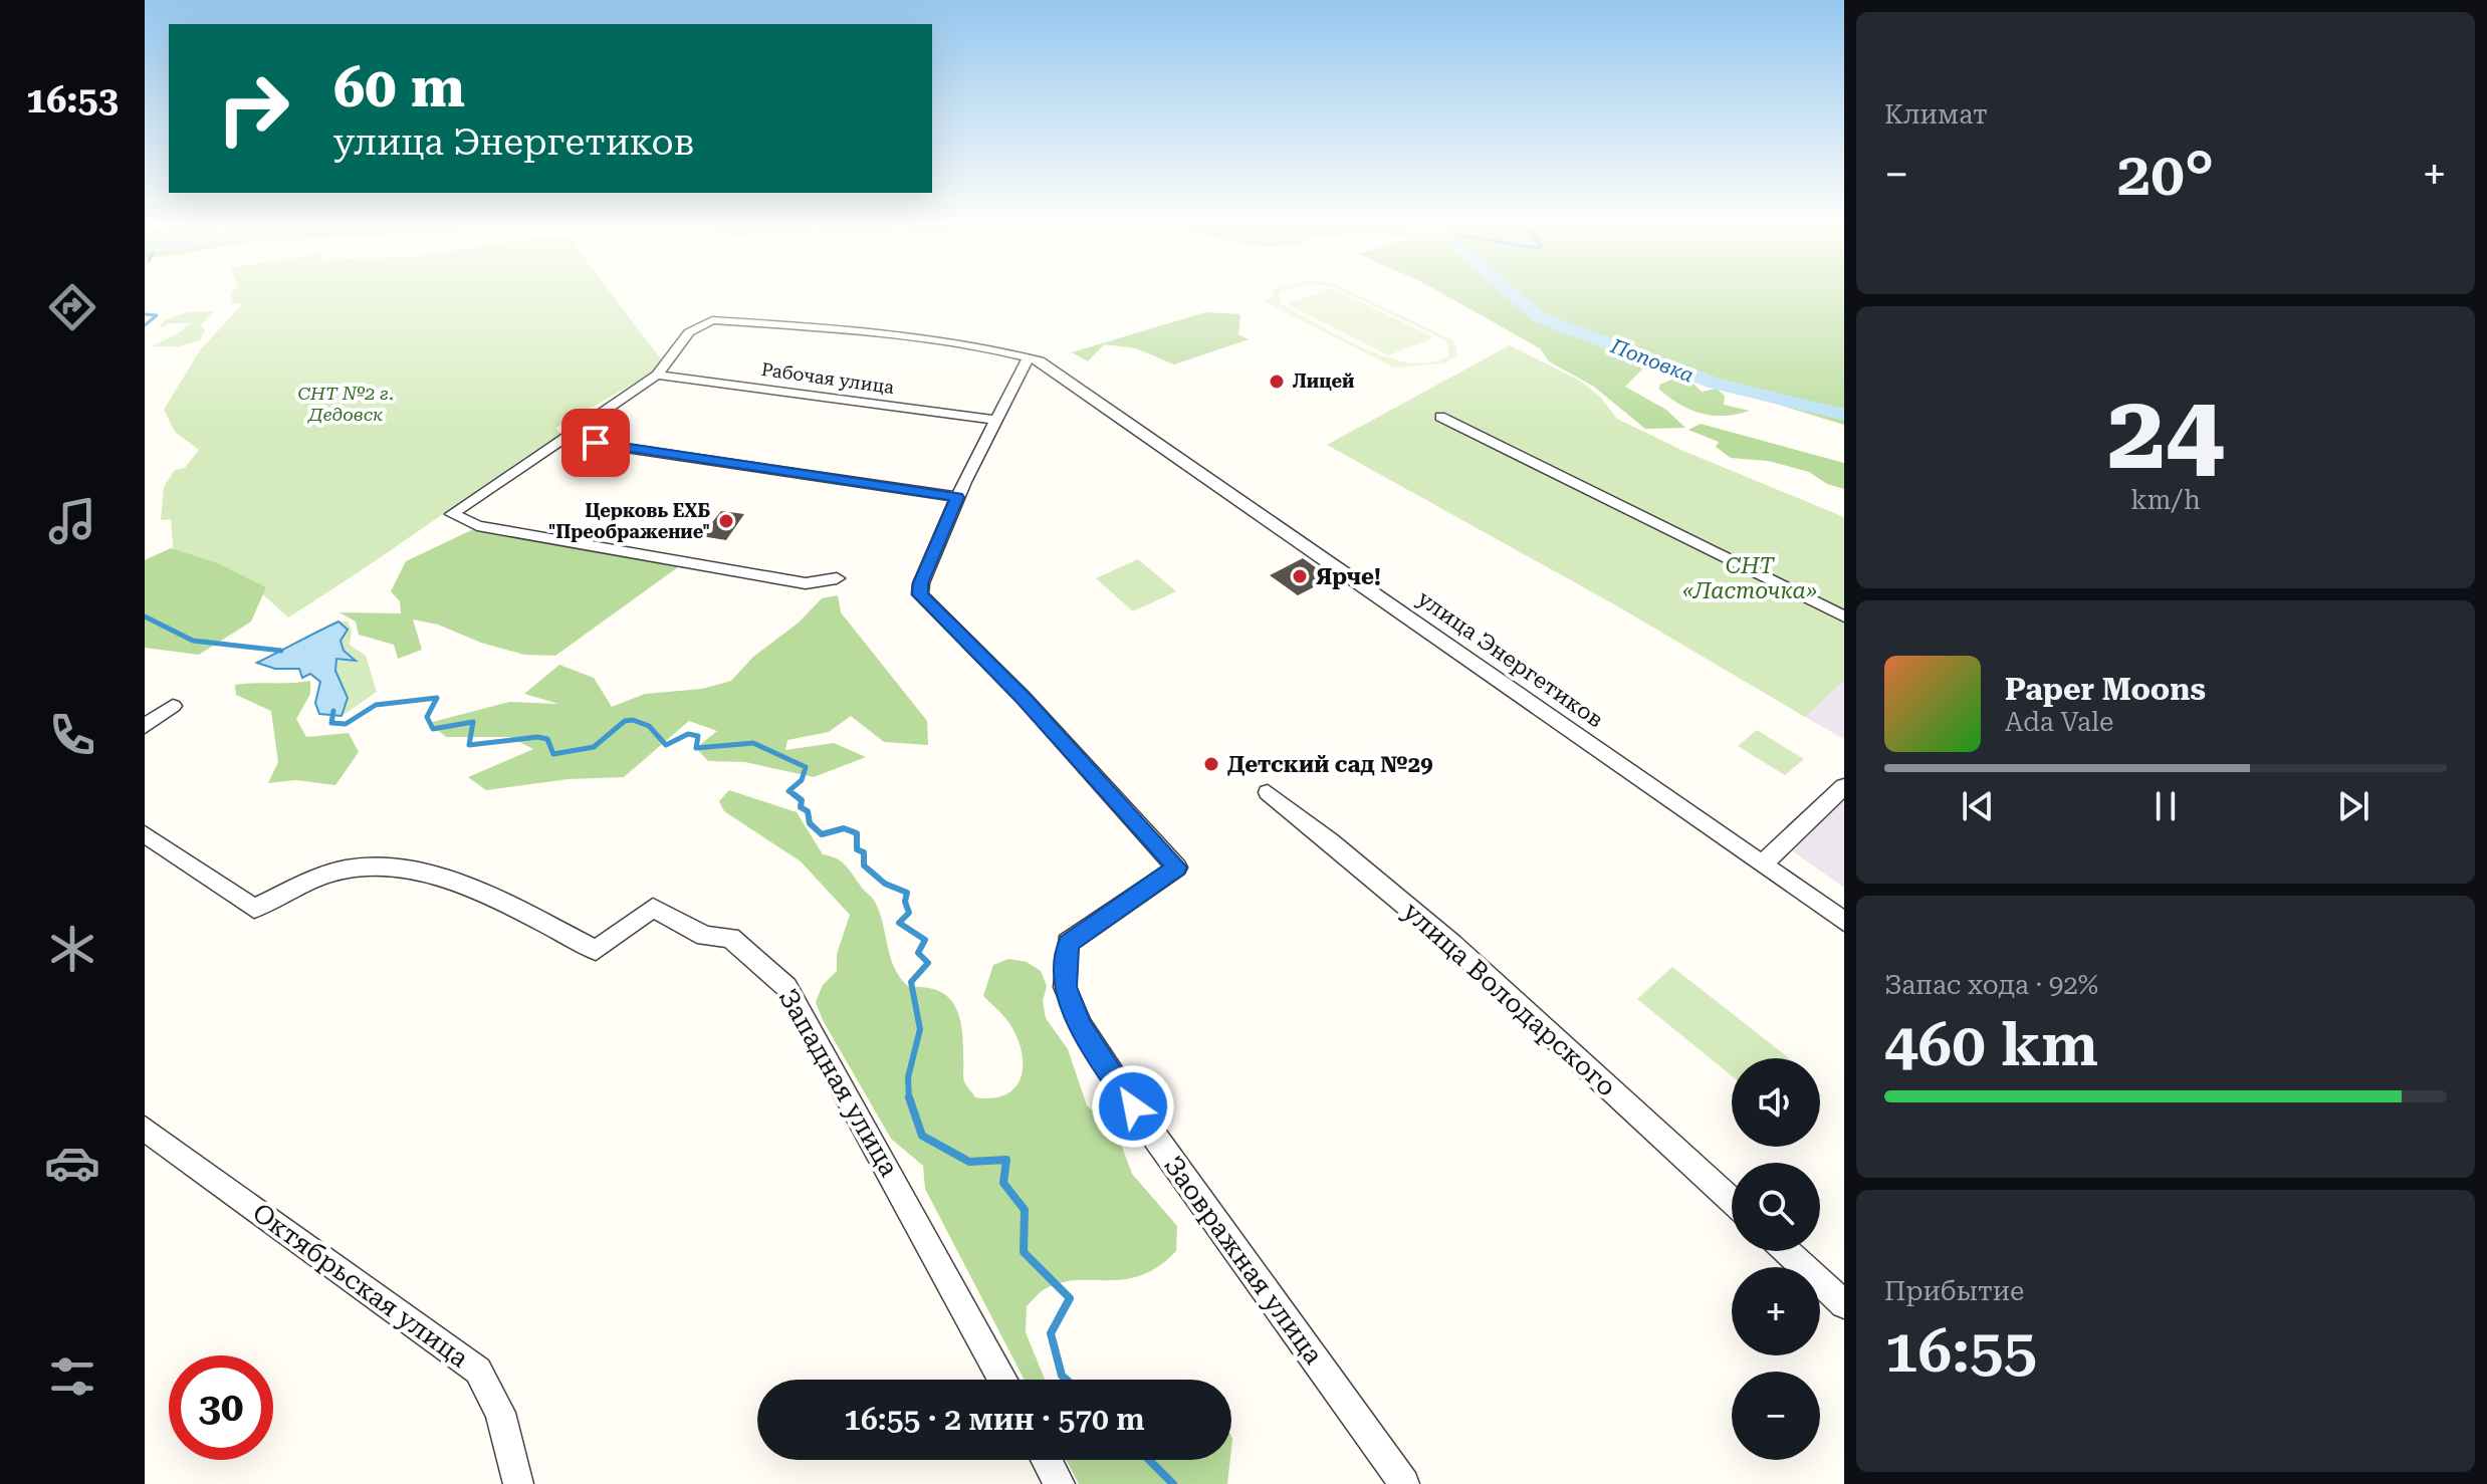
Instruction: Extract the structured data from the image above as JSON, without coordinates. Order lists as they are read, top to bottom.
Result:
{
  "streets": {
    "street": [
      "Рабочая улица",
      "улица Энергетиков",
      "улица Володарского",
      "Западная улица",
      "Заовражная улица",
      "Октябрьская улица"
    ]
  },
  "crossings": [
    ["Рабочая улица", "улица Энергетиков"]
  ],
  "water": ["Поповка"],
  "parks": ["СНТ №2 г. Дедовск", "СНТ «Ласточка»"],
  "places": [
    "Лицей",
    "Церковь ЕХБ \"Преображение\"",
    "Ярче!",
    "Детский сад №29"
  ],
  "page": {
    "tabs": "16:53",
    "tile": [
      "Климат",
      ["24", "km/h"],
      ["Запас хода · 92%", "460 km"],
      ["Прибытие", "16:55"]
    ],
    "turn": ["60 m", "улица Энергетиков"],
    "heat": ["−", "20°", "+"],
    "song": ["Paper Moons", "Ada Vale"],
    "map_buttons": ["+", "−"],
    "limit": "30",
    "trip": "16:55 · 2 мин · 570 m"
  }
}
